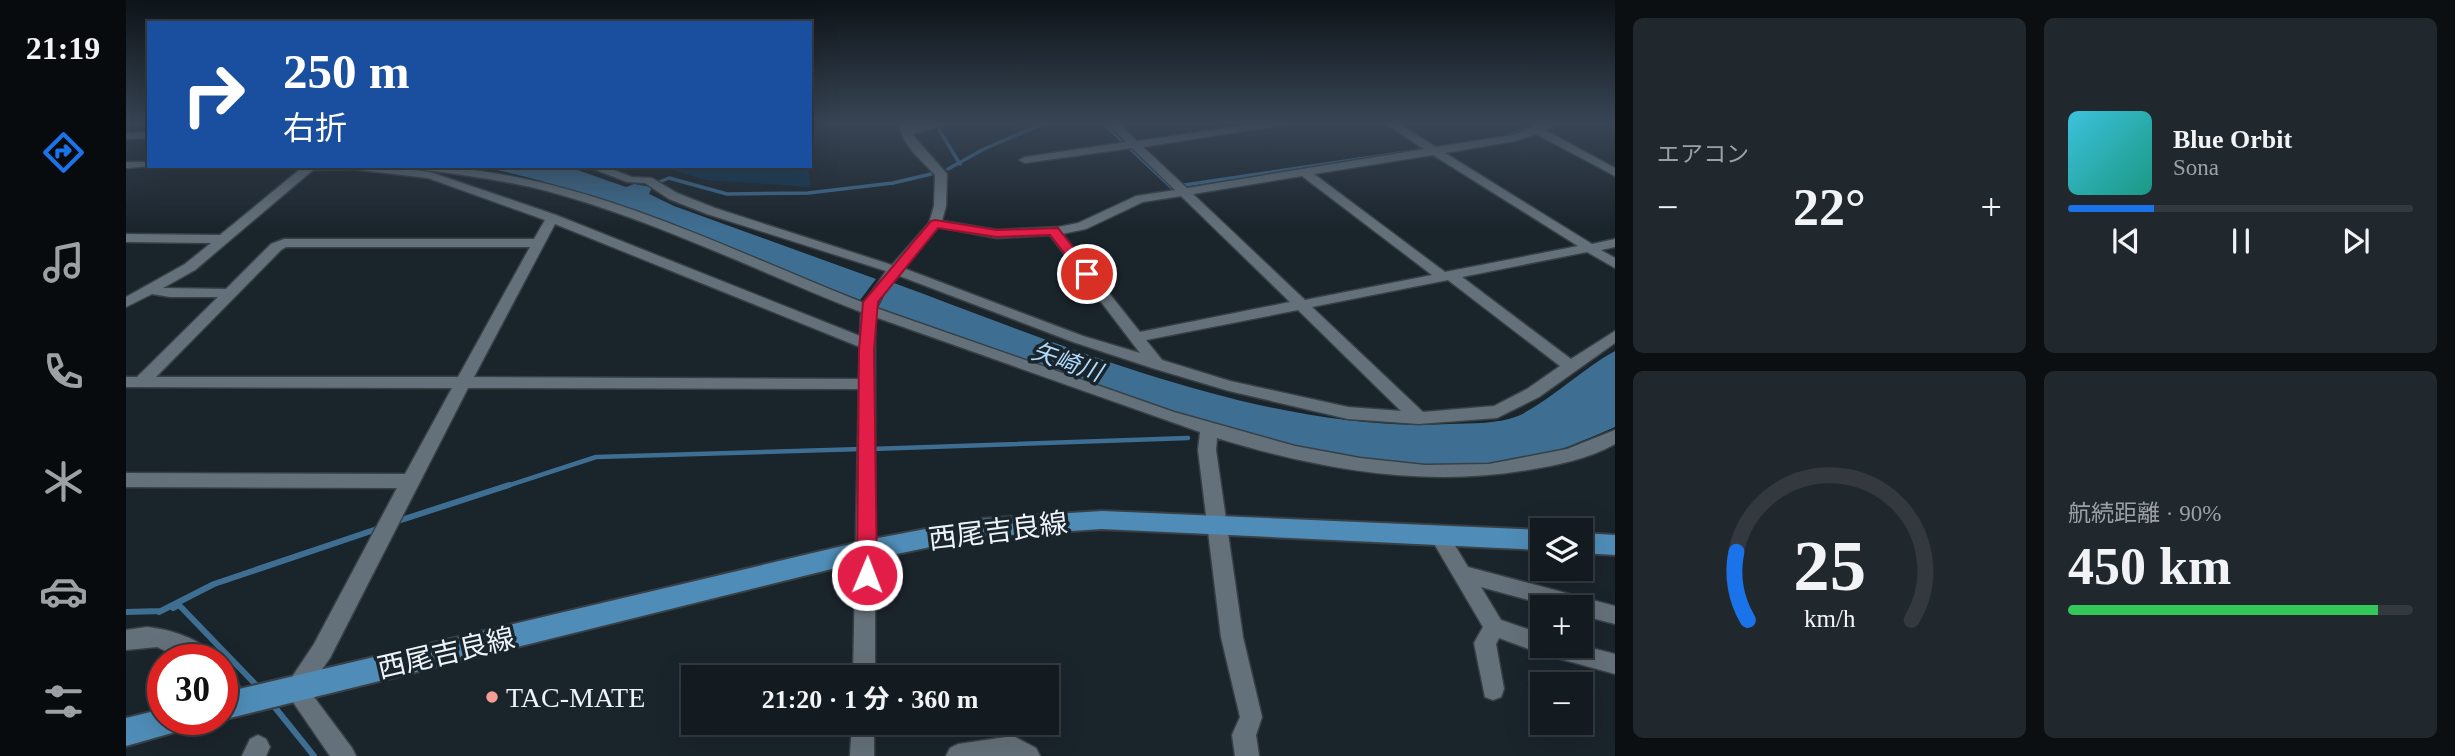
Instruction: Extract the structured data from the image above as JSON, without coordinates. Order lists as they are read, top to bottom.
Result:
{
  "streets": {
    "main road": ["西尾吉良線"]
  },
  "water": ["矢崎川"],
  "places": ["TAC-MATE"],
  "page": {
    "tabs": "21:19",
    "tile": [
      "エアコン",
      ["航続距離 · 90%", "450 km"]
    ],
    "turn": ["250 m", "右折"],
    "song": ["Blue Orbit", "Sona"],
    "heat": ["−", "22°", "+"],
    "map_buttons": ["+", "−"],
    "limit": "30",
    "trip": "21:20 · 1 分 · 360 m",
    "gauge": ["25", "km/h"]
  }
}
